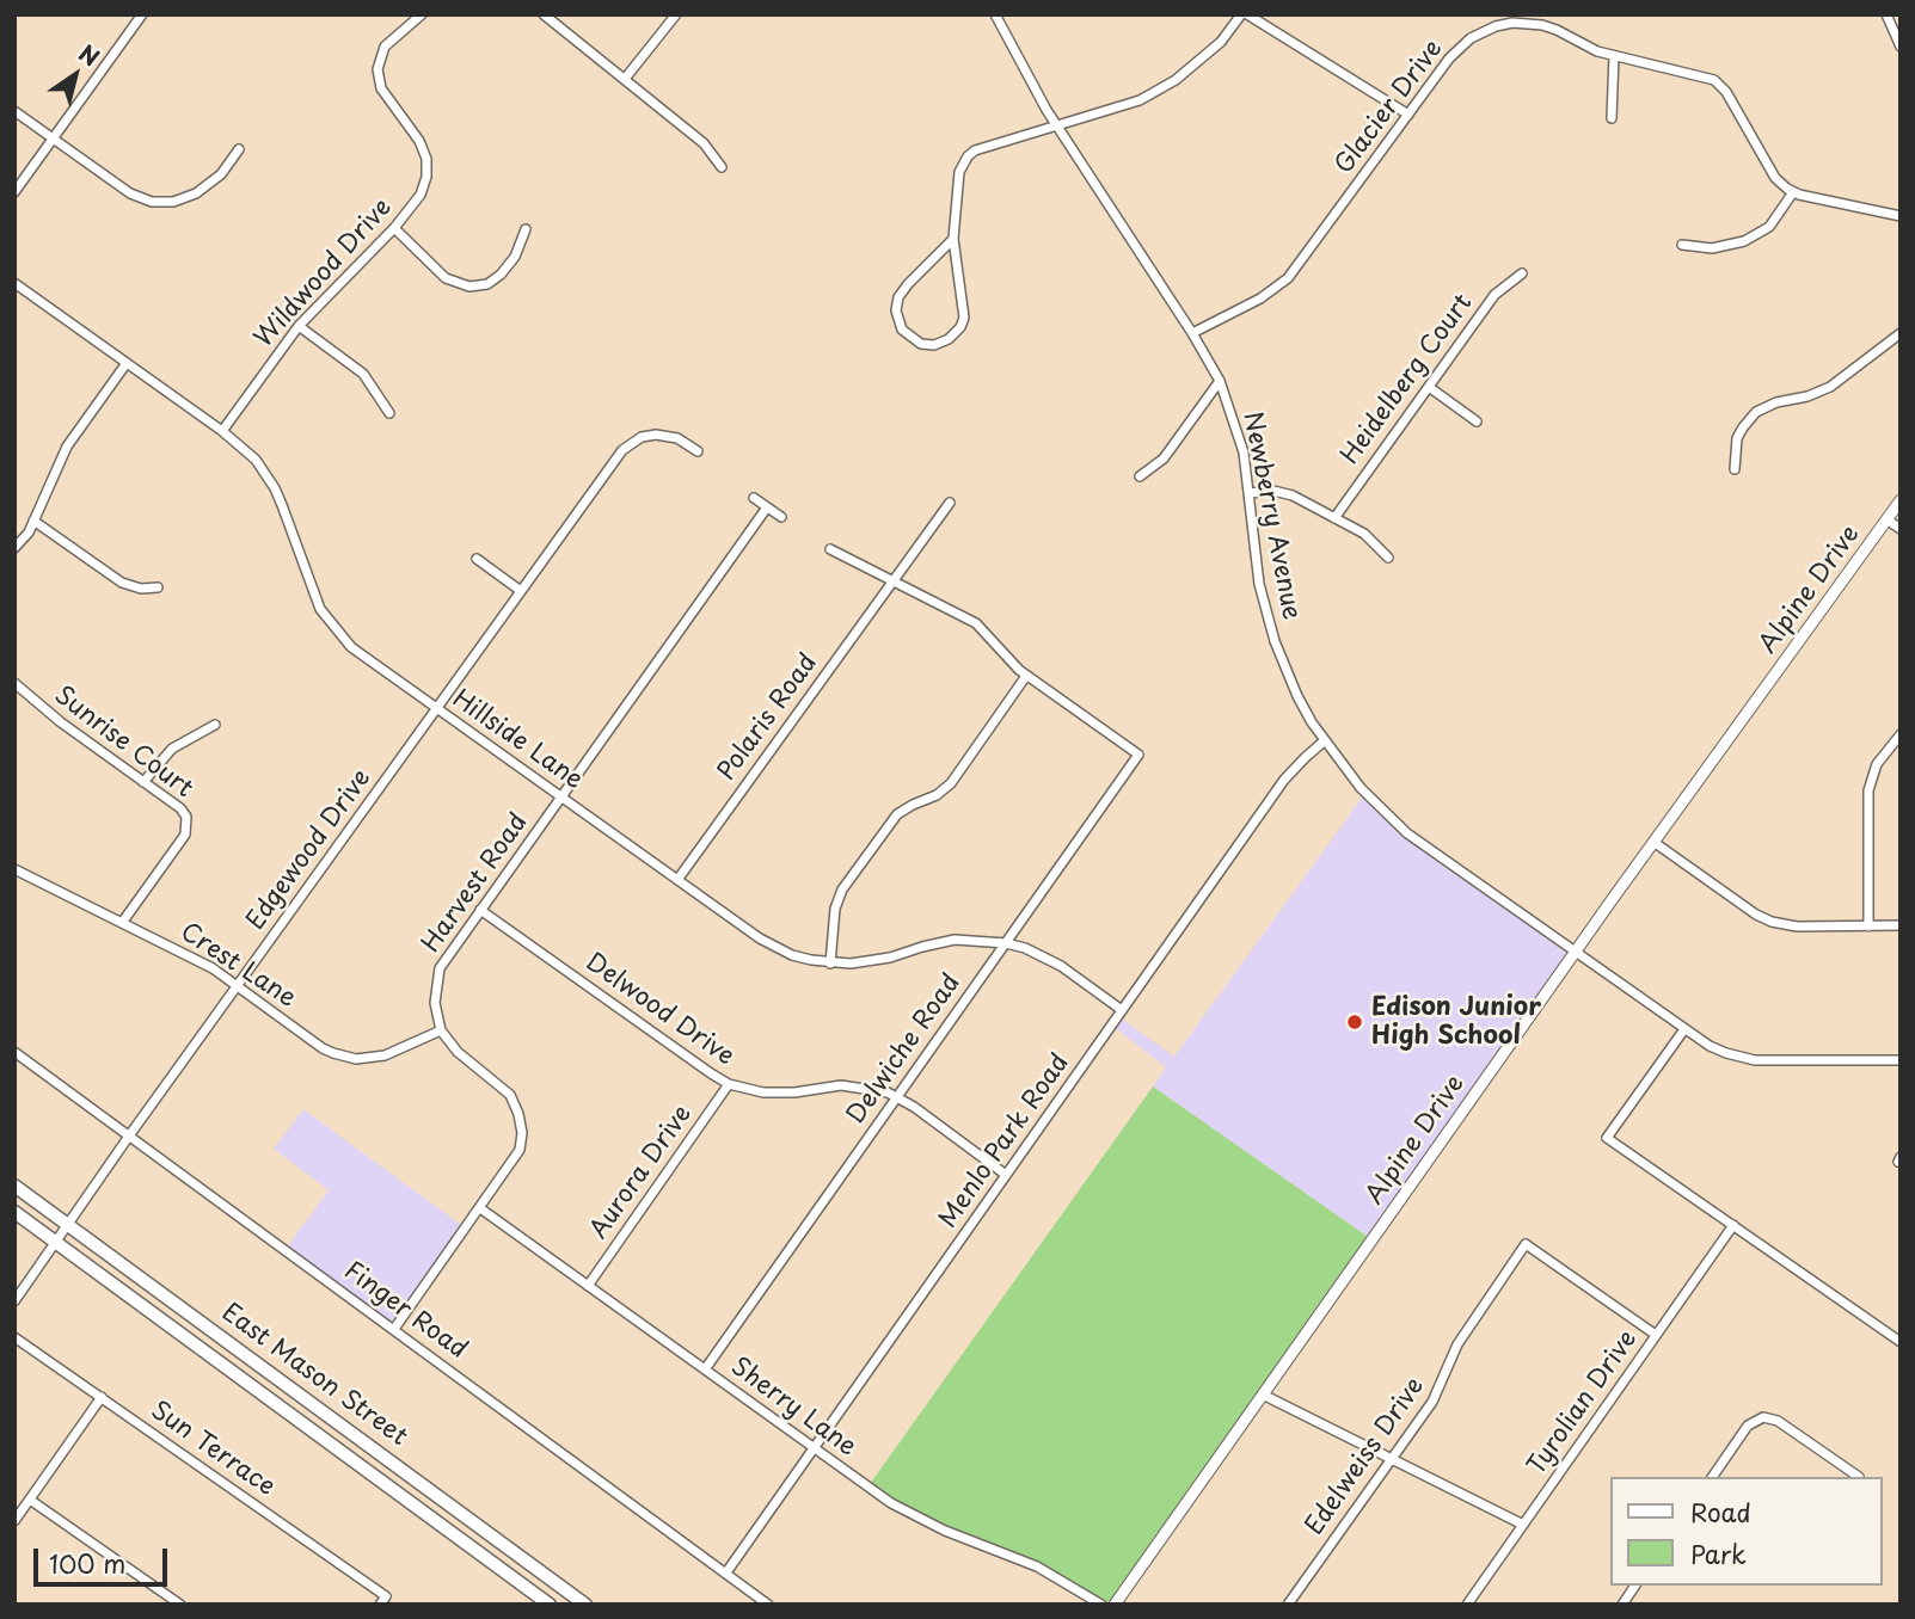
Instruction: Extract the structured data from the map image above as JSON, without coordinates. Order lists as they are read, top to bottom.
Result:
{
  "streets": {
    "main road": ["East Mason Street"],
    "street": [
      "Glacier Drive",
      "Wildwood Drive",
      "Heidelberg Court",
      "Newberry Avenue",
      "Alpine Drive",
      "Polaris Road",
      "Hillside Lane",
      "Sunrise Court",
      "Edgewood Drive",
      "Harvest Road",
      "Crest Lane",
      "Delwood Drive",
      "Delwiche Road",
      "Menlo Park Road",
      "Aurora Drive",
      "Finger Road",
      "Tyrolian Drive",
      "Sherry Lane",
      "Sun Terrace",
      "Edelweiss Drive"
    ]
  },
  "crossings": [
    ["Glacier Drive", "Newberry Avenue"],
    ["Wildwood Drive", "Hillside Lane"],
    ["Newberry Avenue", "Alpine Drive"],
    ["Newberry Avenue", "Menlo Park Road"],
    ["Polaris Road", "Hillside Lane"],
    ["Hillside Lane", "Edgewood Drive"],
    ["Hillside Lane", "Harvest Road"],
    ["Hillside Lane", "Delwiche Road"],
    ["Hillside Lane", "Menlo Park Road"],
    ["Sunrise Court", "Crest Lane"],
    ["Edgewood Drive", "Crest Lane"],
    ["Edgewood Drive", "Finger Road"],
    ["Edgewood Drive", "East Mason Street"],
    ["Harvest Road", "Crest Lane"],
    ["Harvest Road", "Delwood Drive"],
    ["Delwood Drive", "Delwiche Road"],
    ["Delwood Drive", "Menlo Park Road"],
    ["Delwood Drive", "Aurora Drive"],
    ["Delwiche Road", "Sherry Lane"],
    ["Menlo Park Road", "Finger Road"],
    ["Menlo Park Road", "Sherry Lane"],
    ["Aurora Drive", "Sherry Lane"],
    ["Tyrolian Drive", "Edelweiss Drive"]
  ],
  "places": ["Edison Junior High School"],
  "legend": ["Road", "Park"],
  "scale_bar": "100 m",
  "north": "top right"
}
